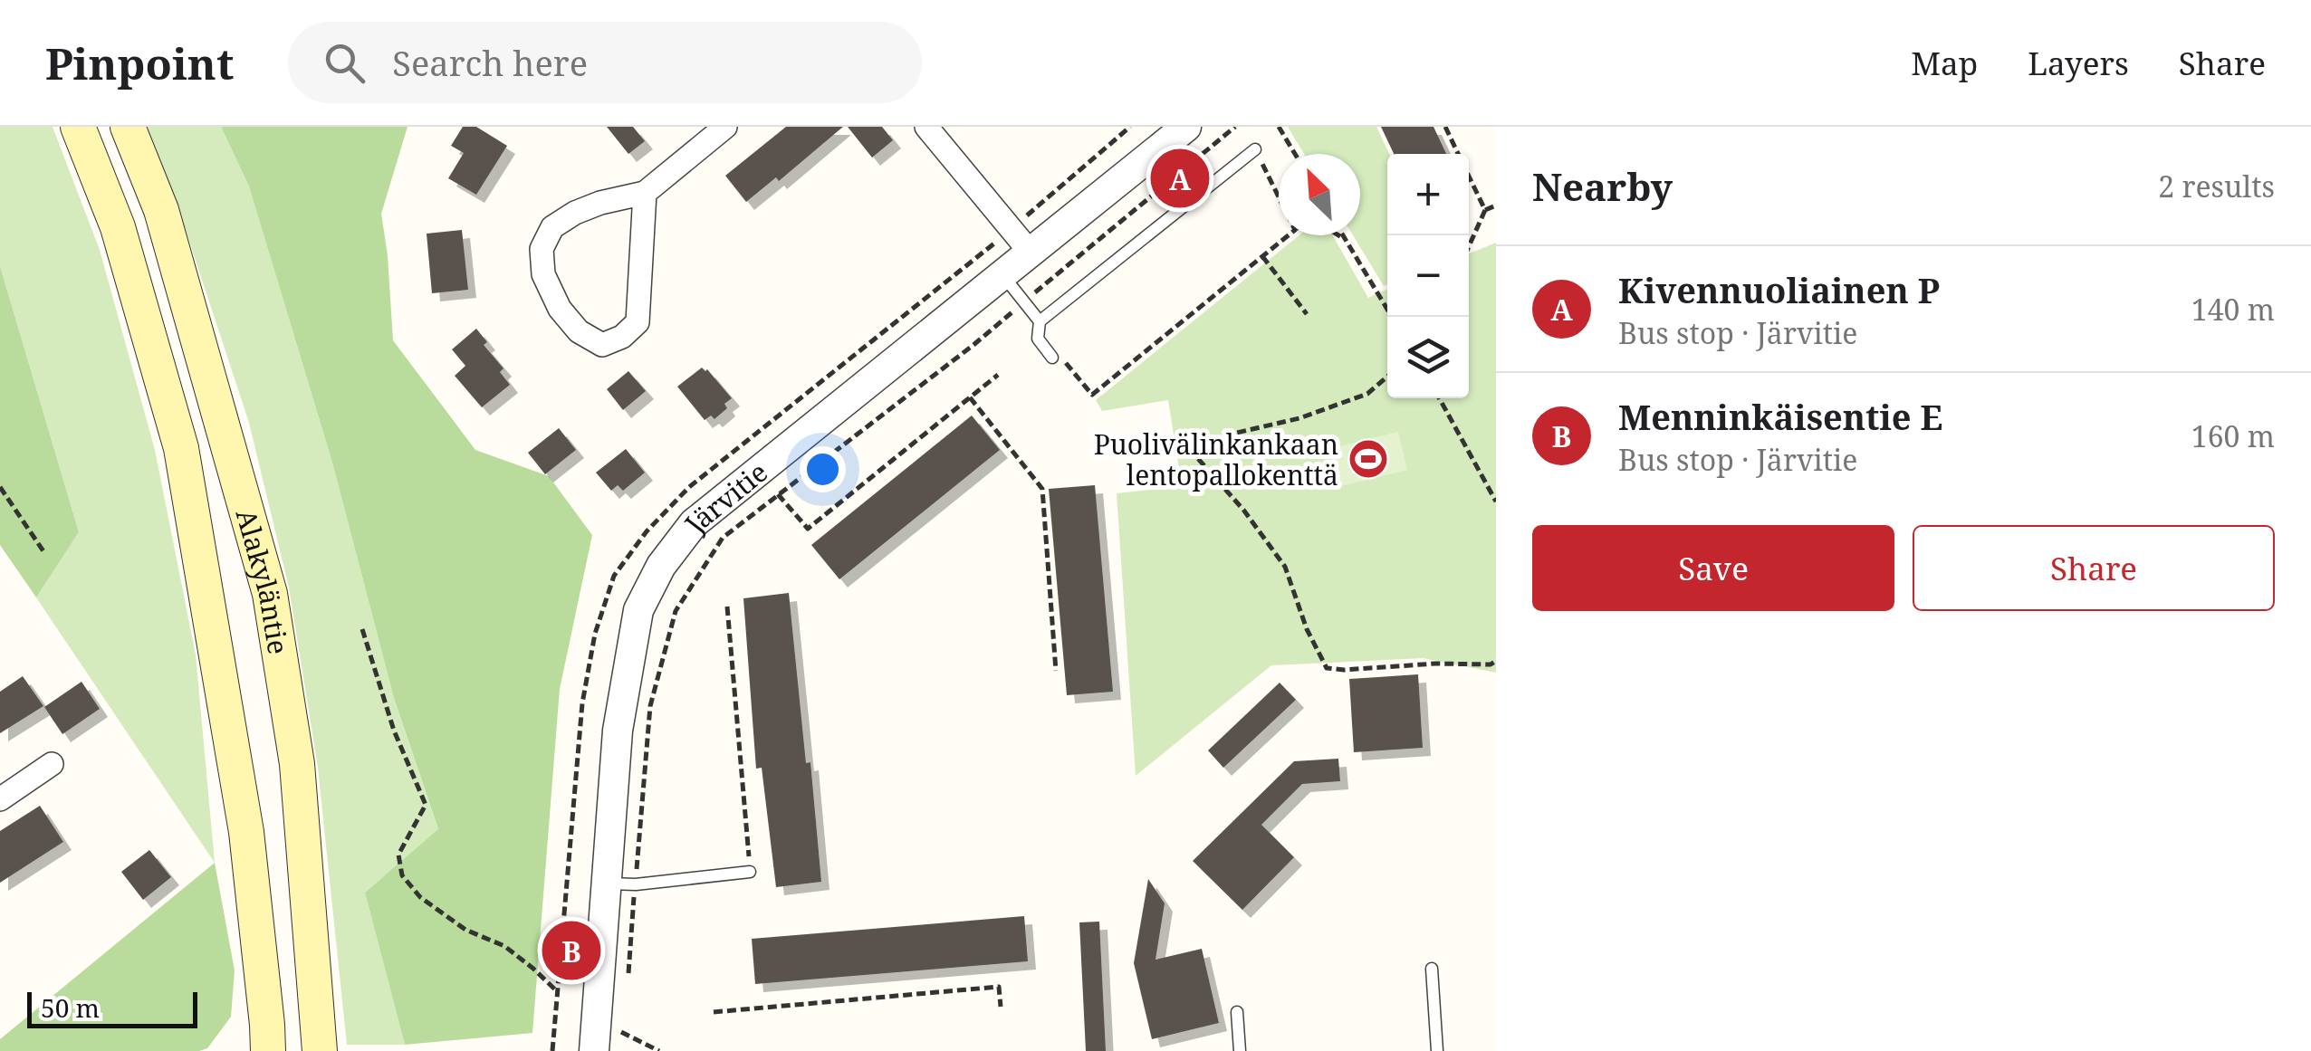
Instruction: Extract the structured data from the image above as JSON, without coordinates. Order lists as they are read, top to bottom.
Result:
{
  "streets": {
    "main road": ["Alakyläntie"],
    "street": ["Järvitie"]
  },
  "places": {
    "sports": ["Puolivälinkankaan lentopallokenttä"]
  },
  "scale_bar": "50 m",
  "north": "top left",
  "page": {
    "header": "Pinpoint",
    "search": "Search here",
    "nav": ["Map", "Layers", "Share"],
    "heading": ["Nearby", "2 results"],
    "pins": ["A", "B"],
    "map_buttons": ["+", "−"],
    "list": [
      {
        "mark": "A",
        "name": "Kivennuoliainen P",
        "note": "Bus stop · Järvitie",
        "value": "140 m"
      },
      {
        "mark": "B",
        "name": "Menninkäisentie E",
        "note": "Bus stop · Järvitie",
        "value": "160 m"
      }
    ],
    "buttons": ["Save", "Share"],
    "scale": "50 m"
  }
}
